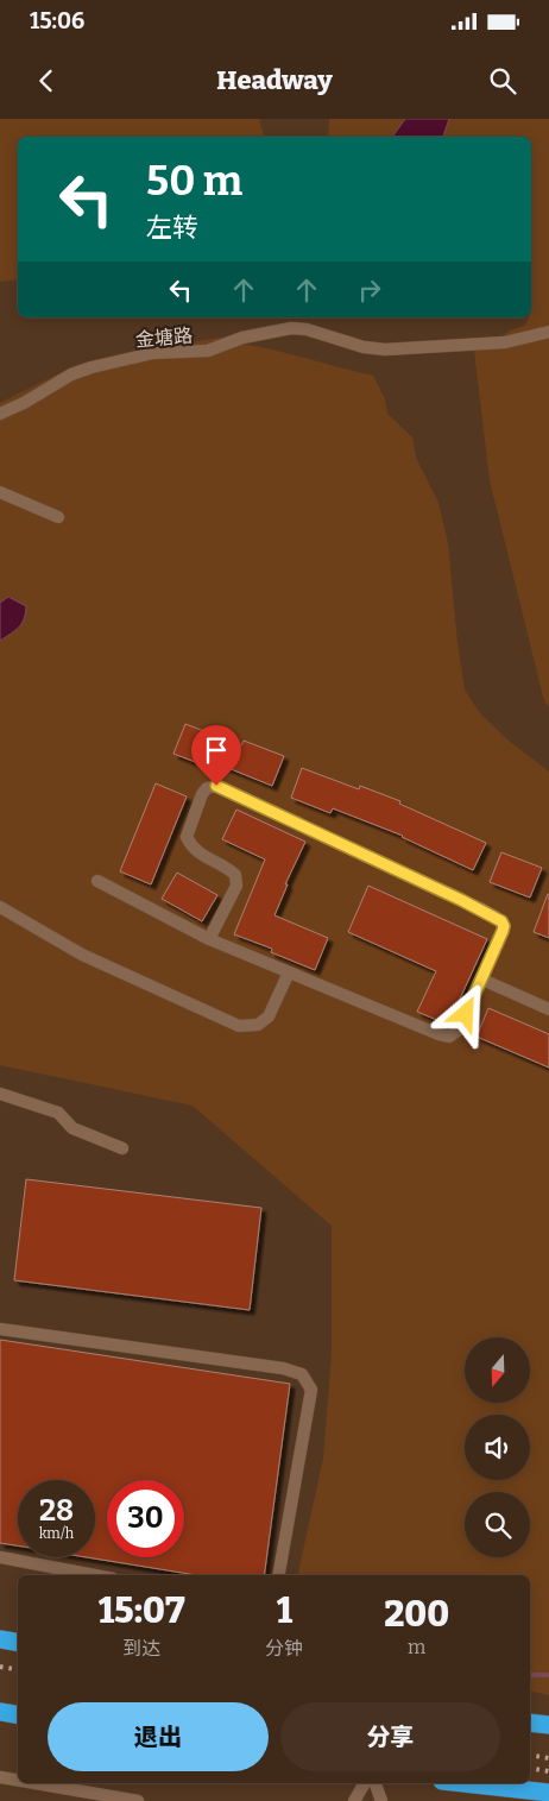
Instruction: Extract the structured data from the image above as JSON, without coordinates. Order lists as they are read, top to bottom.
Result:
{
  "streets": {
    "street": ["金塘路"]
  },
  "north": "bottom",
  "page": {
    "status": "15:06",
    "header": "Headway",
    "turn": ["50 m", "左转"],
    "speed": "28 km/h",
    "limit": "30",
    "eta": [
      "15:07",
      "到达",
      "1",
      "分钟",
      "200",
      "m"
    ],
    "buttons": ["退出", "分享"]
  }
}
